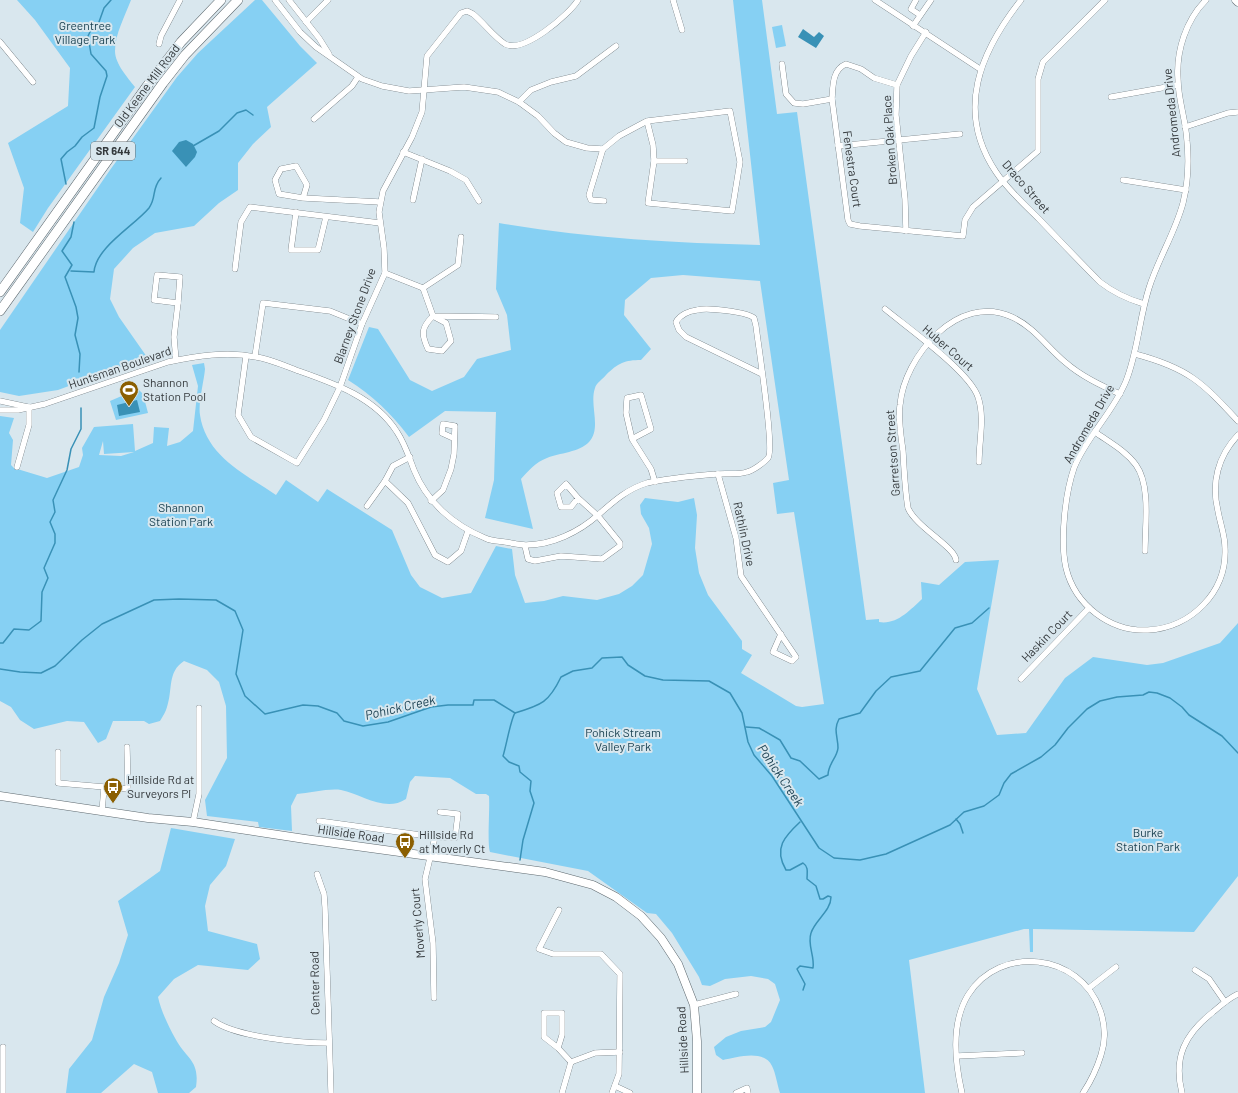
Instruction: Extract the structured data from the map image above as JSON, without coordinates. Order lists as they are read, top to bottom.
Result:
{
  "streets": {
    "main road": ["Old Keene Mill Road", "SR 644"],
    "street": [
      "Andromeda Drive",
      "Broken Oak Place",
      "Fenestra Court",
      "Draco Street",
      "Blarney Stone Drive",
      "Huber Court",
      "Huntsman Boulevard",
      "Garretson Street",
      "Rathlin Drive",
      "Haskin Court",
      "Hillside Road",
      "Moverly Court",
      "Center Road"
    ]
  },
  "crossings": [
    ["Andromeda Drive", "Draco Street"],
    ["Andromeda Drive", "Garretson Street"],
    ["Andromeda Drive", "Haskin Court"],
    ["Broken Oak Place", "Fenestra Court"],
    ["Fenestra Court", "Draco Street"],
    ["Blarney Stone Drive", "Huntsman Boulevard"],
    ["Huber Court", "Garretson Street"],
    ["Huntsman Boulevard", "Rathlin Drive"],
    ["Hillside Road", "Moverly Court"]
  ],
  "water": ["Pohick Creek"],
  "parks": [
    "Greentree Village Park",
    "Shannon Station Park",
    "Pohick Stream Valley Park",
    "Burke Station Park"
  ],
  "places": {
    "sports": ["Shannon Station Pool"],
    "bus stop": ["Hillside Rd at Surveyors Pl", "Hillside Rd at Moverly Ct"]
  }
}
